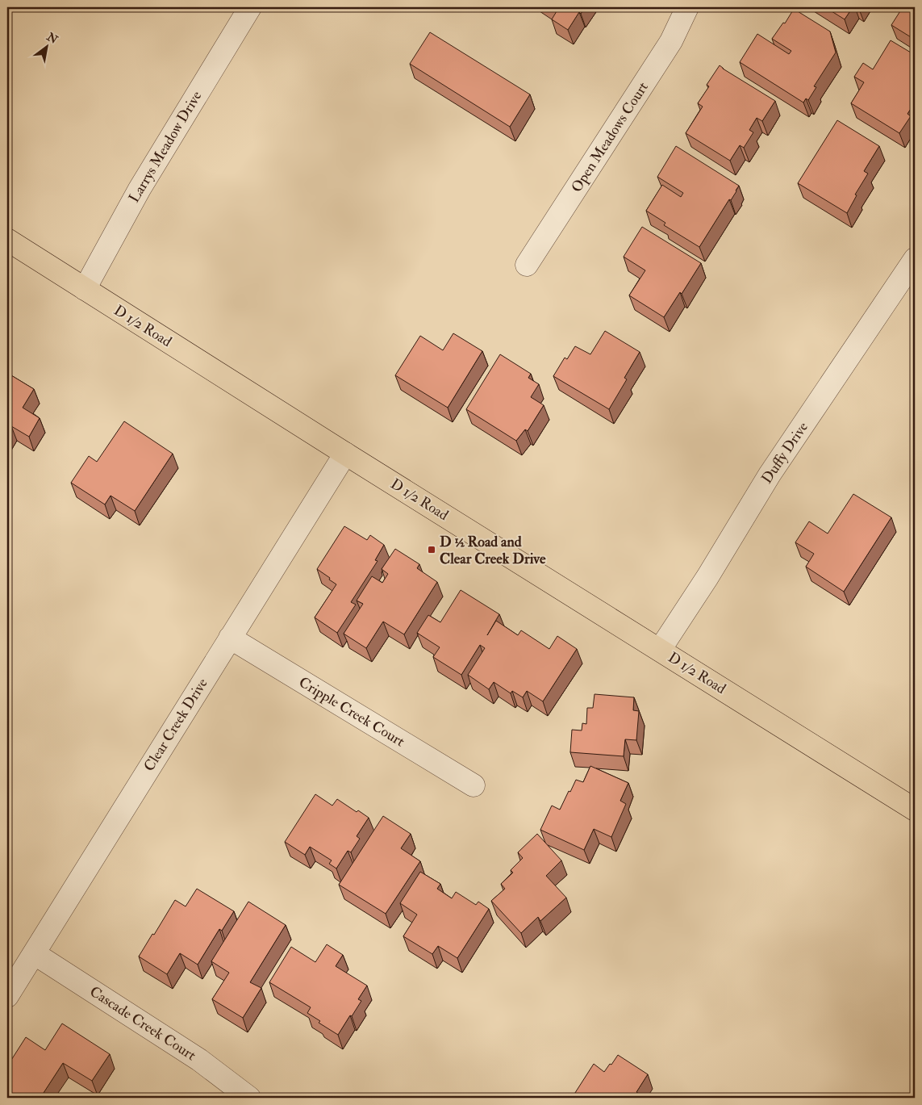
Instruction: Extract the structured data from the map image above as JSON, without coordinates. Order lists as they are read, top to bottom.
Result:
{
  "streets": {
    "main road": ["D 1/2 Road"],
    "street": [
      "Open Meadows Court",
      "Larrys Meadow Drive",
      "Duffy Drive",
      "Cripple Creek Court",
      "Clear Creek Drive",
      "Cascade Creek Court"
    ]
  },
  "crossings": [
    ["Larrys Meadow Drive", "D 1/2 Road"],
    ["D 1/2 Road", "Duffy Drive"],
    ["D 1/2 Road", "Clear Creek Drive"],
    ["Cripple Creek Court", "Clear Creek Drive"],
    ["Clear Creek Drive", "Cascade Creek Court"]
  ],
  "places": {
    "transit": ["D ½ Road and Clear Creek Drive"]
  },
  "north": "top right"
}
